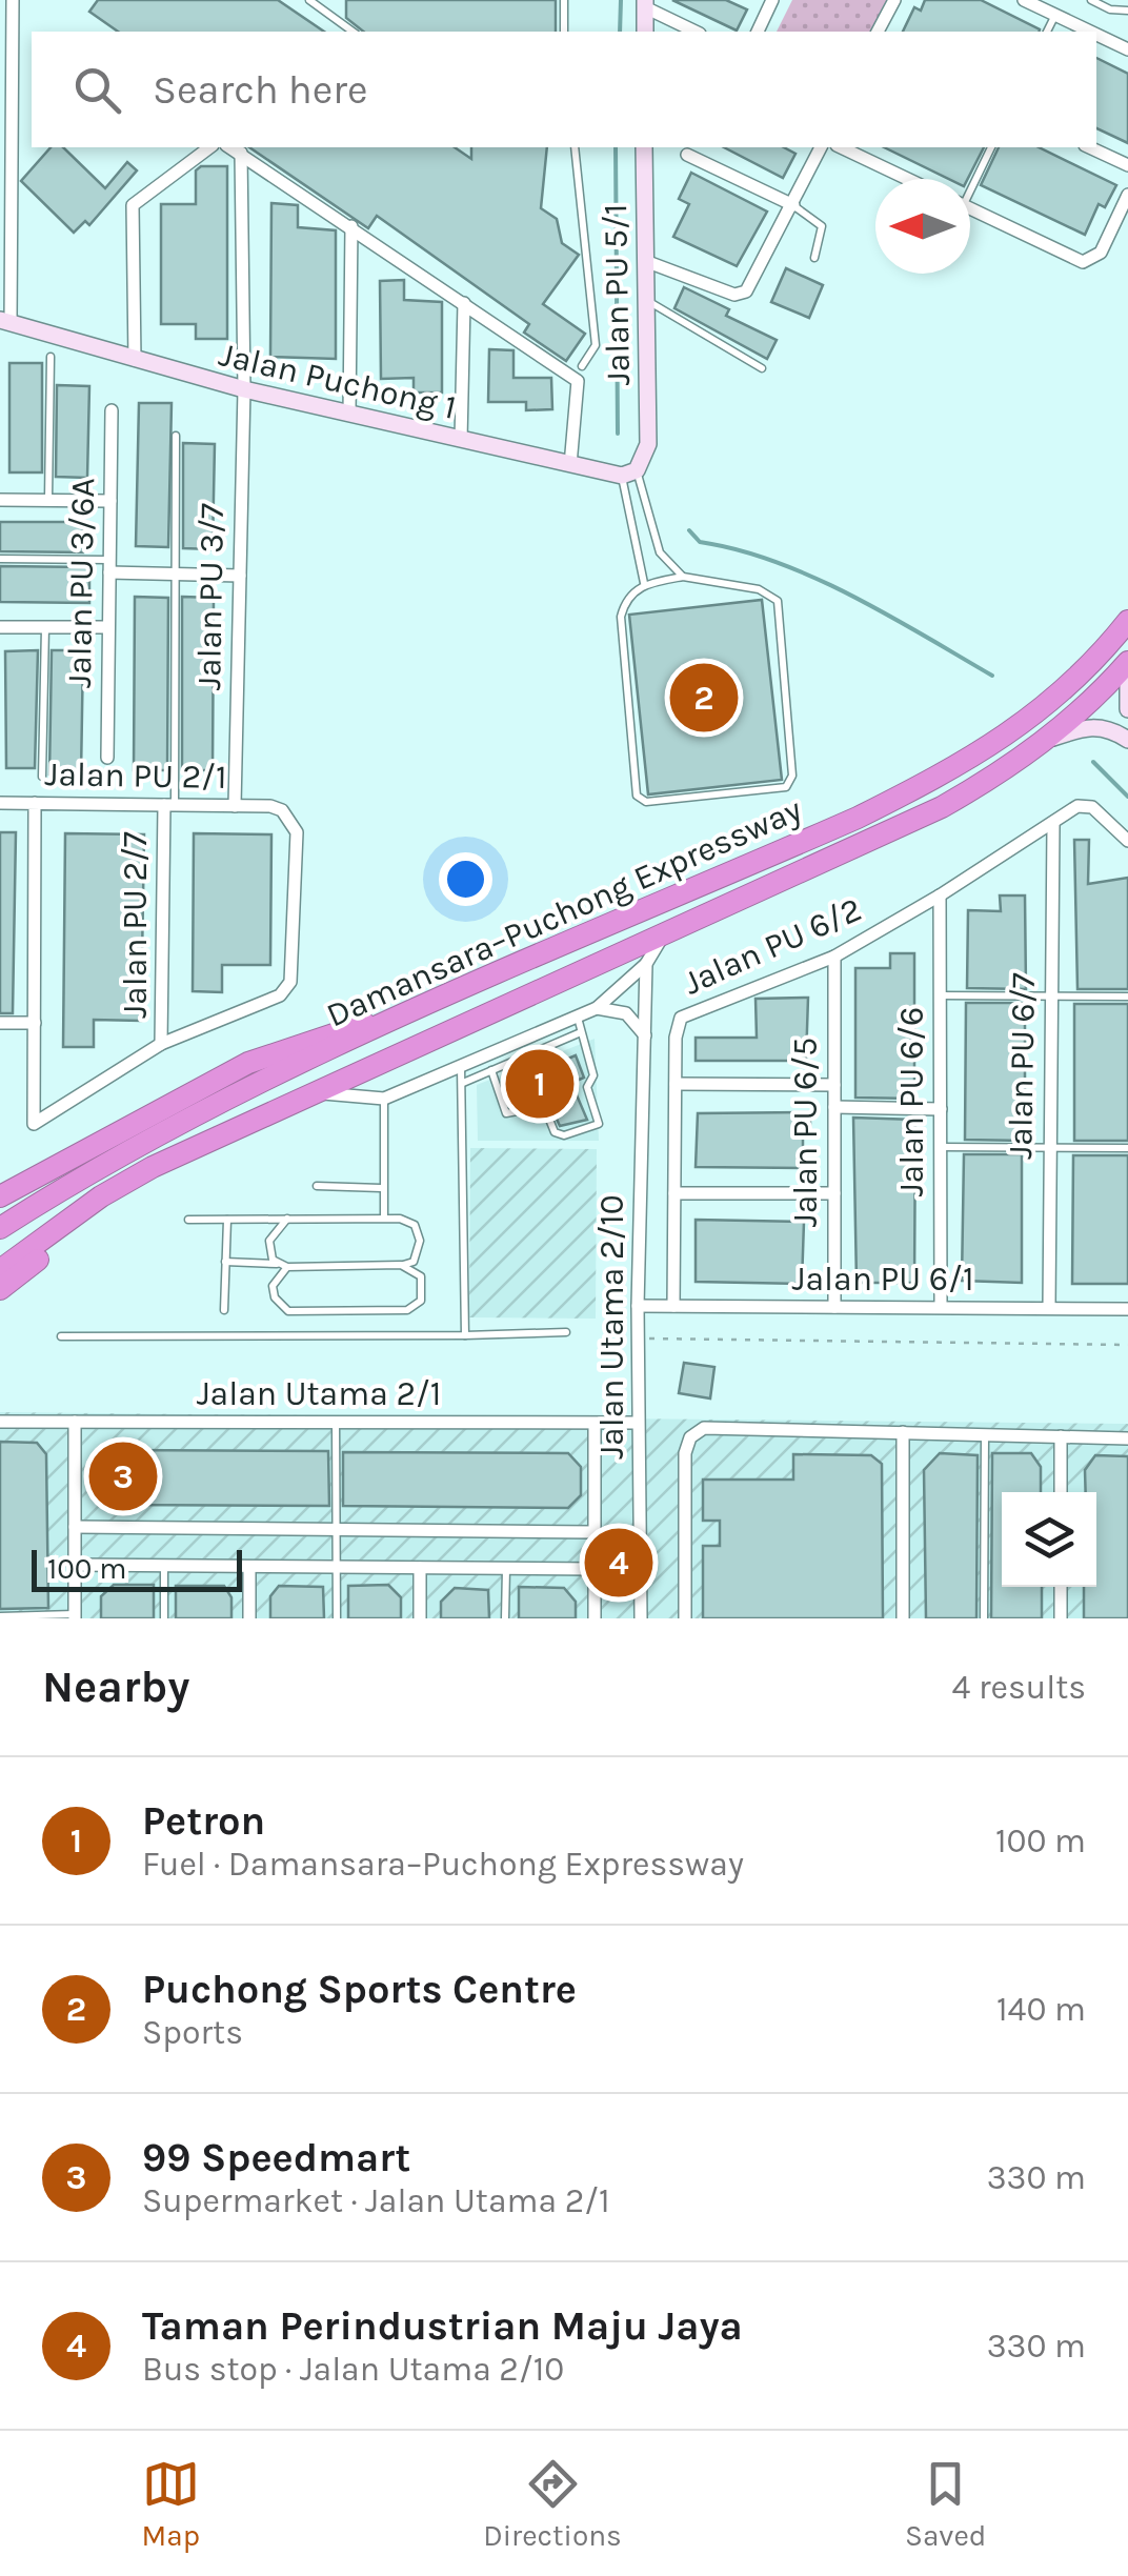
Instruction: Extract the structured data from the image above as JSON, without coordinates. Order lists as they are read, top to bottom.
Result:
{
  "streets": {
    "highway": ["Damansara–Puchong Expressway"],
    "street": [
      "Jalan PU 5/1",
      "Jalan Puchong 1",
      "Jalan PU 3/6A",
      "Jalan PU 3/7",
      "Jalan PU 2/1",
      "Jalan PU 2/7",
      "Jalan PU 6/2",
      "Jalan PU 6/7",
      "Jalan PU 6/6",
      "Jalan PU 6/5",
      "Jalan PU 6/1",
      "Jalan Utama 2/10",
      "Jalan Utama 2/1"
    ]
  },
  "crossings": [
    ["Jalan PU 5/1", "Jalan Puchong 1"],
    ["Jalan Puchong 1", "Jalan PU 3/7"],
    ["Jalan PU 3/7", "Jalan PU 2/1"],
    ["Jalan PU 2/1", "Jalan PU 2/7"],
    ["Damansara–Puchong Expressway", "Jalan Utama 2/10"],
    ["Jalan PU 6/2", "Jalan PU 6/7"],
    ["Jalan PU 6/2", "Jalan PU 6/6"],
    ["Jalan PU 6/2", "Jalan PU 6/5"],
    ["Jalan PU 6/2", "Jalan PU 6/1"],
    ["Jalan PU 6/7", "Jalan PU 6/1"],
    ["Jalan PU 6/6", "Jalan PU 6/1"],
    ["Jalan PU 6/5", "Jalan PU 6/1"],
    ["Jalan PU 6/1", "Jalan Utama 2/10"],
    ["Jalan Utama 2/10", "Jalan Utama 2/1"]
  ],
  "scale_bar": "100 m",
  "north": "left",
  "page": {
    "search": "Search here",
    "pins": [
      "2",
      "1",
      "3",
      "4"
    ],
    "scale": "100 m",
    "heading": ["Nearby", "4 results"],
    "list": [
      {
        "mark": "1",
        "name": "Petron",
        "note": "Fuel · Damansara–Puchong Expressway",
        "value": "100 m"
      },
      {
        "mark": "2",
        "name": "Puchong Sports Centre",
        "note": "Sports",
        "value": "140 m"
      },
      {
        "mark": "3",
        "name": "99 Speedmart",
        "note": "Supermarket · Jalan Utama 2/1",
        "value": "330 m"
      },
      {
        "mark": "4",
        "name": "Taman Perindustrian Maju Jaya",
        "note": "Bus stop · Jalan Utama 2/10",
        "value": "330 m"
      }
    ],
    "nav": ["Map", "Directions", "Saved"]
  }
}
